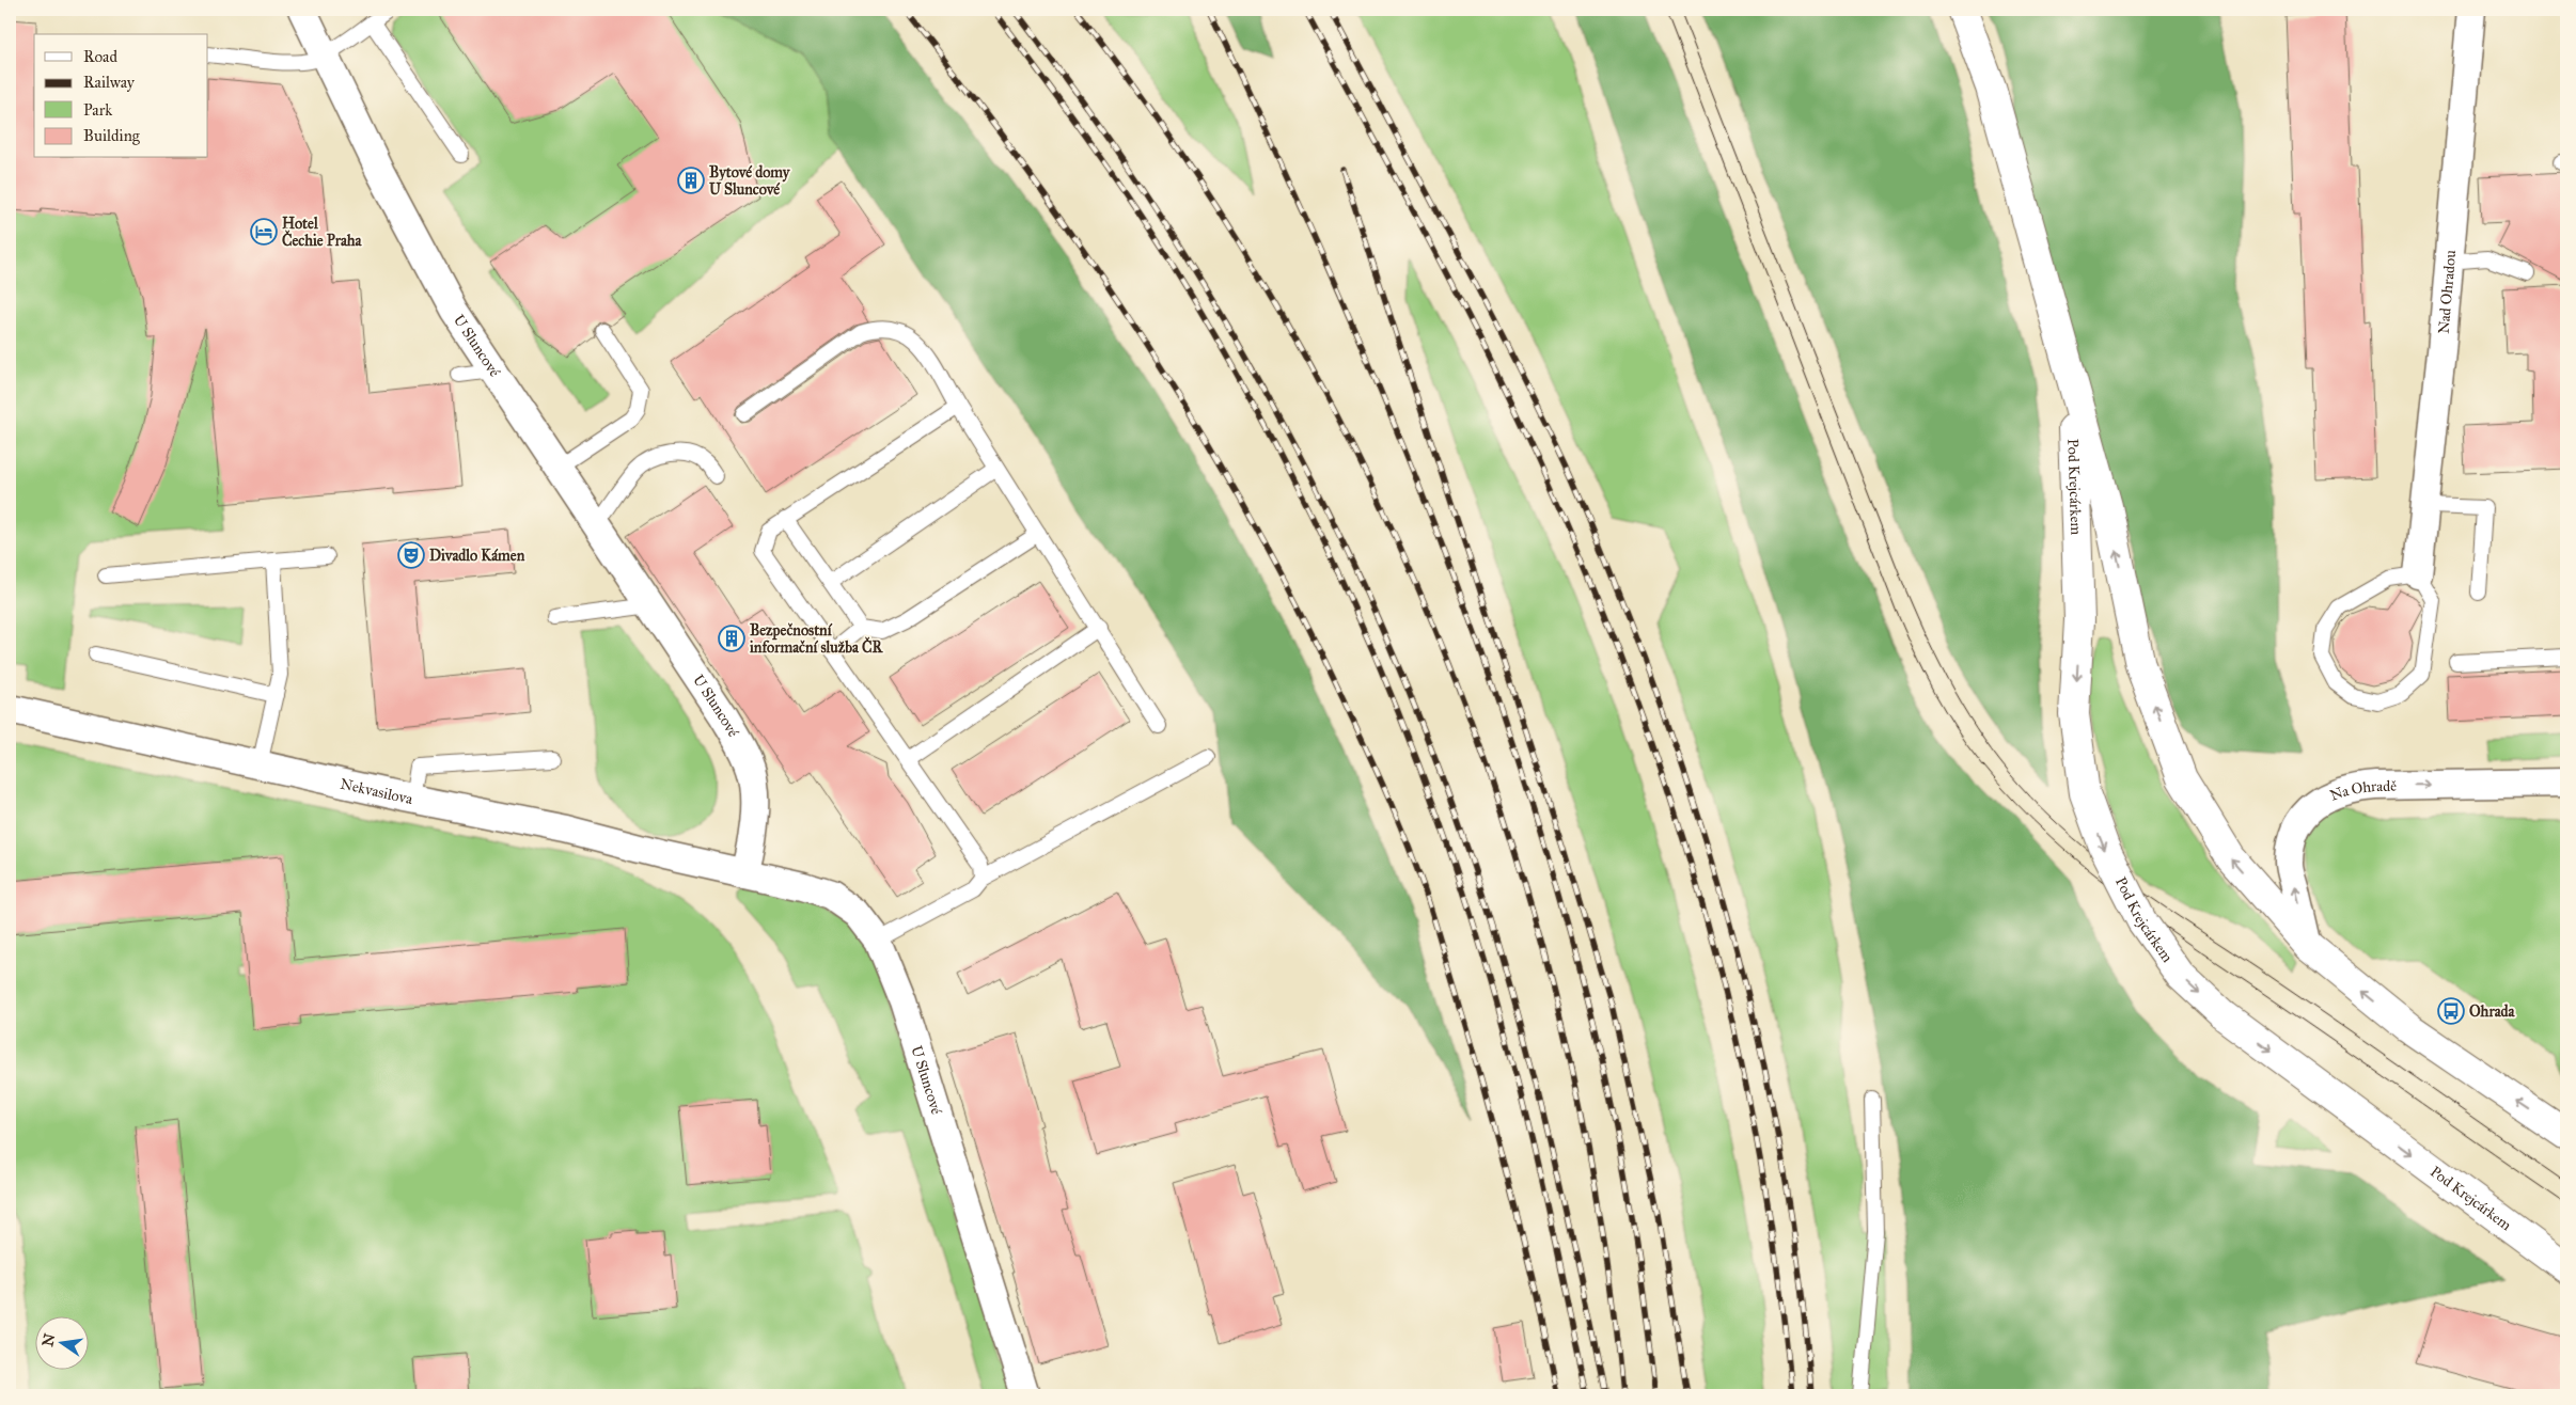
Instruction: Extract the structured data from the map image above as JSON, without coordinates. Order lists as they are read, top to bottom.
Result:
{
  "streets": {
    "main road": ["Pod Krejcárkem"],
    "street": [
      "Nad Ohradou",
      "U Sluncové",
      "Nekvasilova",
      "Na Ohradě"
    ]
  },
  "crossings": [
    ["U Sluncové", "Nekvasilova"],
    ["Pod Krejcárkem", "Na Ohradě"]
  ],
  "places": {
    "building": ["Bytové domy U Sluncové", "Bezpečnostní informační služba ČR"],
    "hotel": ["Hotel Čechie Praha"],
    "theatre": ["Divadlo Kámen"],
    "bus stop": ["Ohrada"]
  },
  "legend": [
    "Road",
    "Railway",
    "Park",
    "Building"
  ],
  "north": "left"
}
